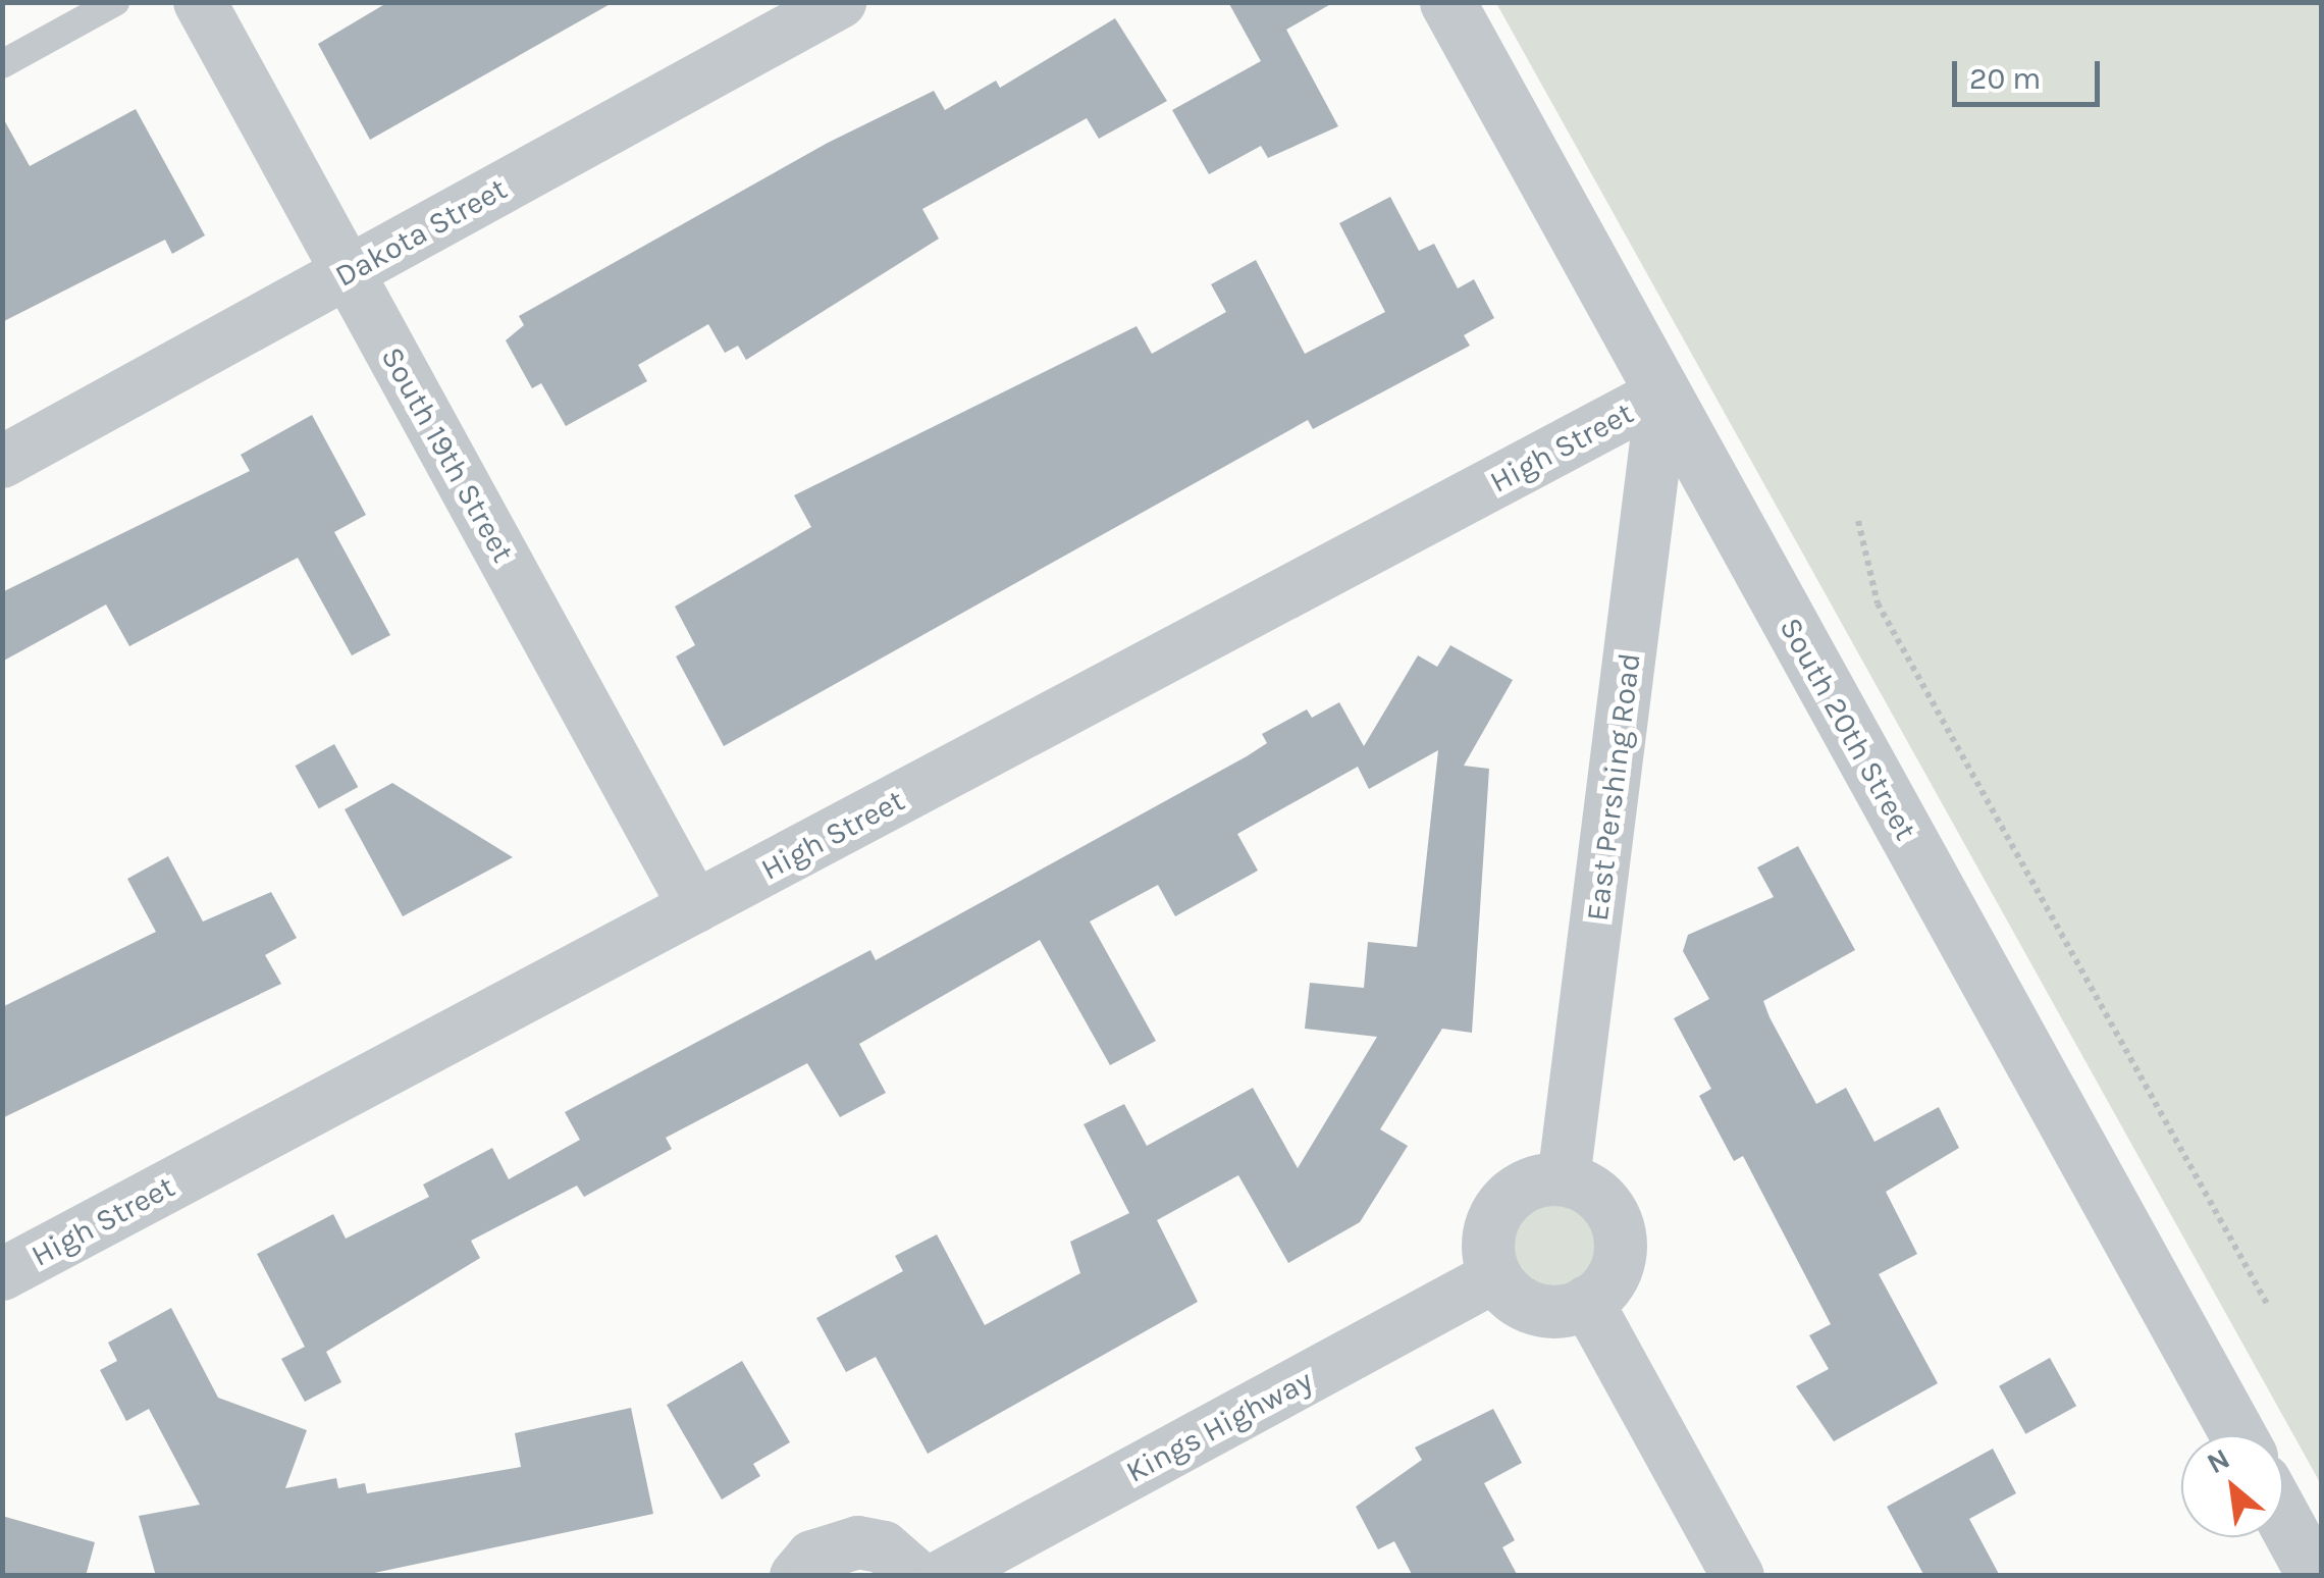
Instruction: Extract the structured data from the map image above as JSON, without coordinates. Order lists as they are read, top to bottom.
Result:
{
  "streets": {
    "street": [
      "Dakota Street",
      "High Street",
      "South 19th Street",
      "South 20th Street",
      "East Pershing Road",
      "Kings Highway"
    ]
  },
  "crossings": [
    ["Dakota Street", "South 19th Street"],
    ["High Street", "South 19th Street"],
    ["High Street", "South 20th Street"],
    ["High Street", "East Pershing Road"],
    ["South 20th Street", "East Pershing Road"],
    ["East Pershing Road", "Kings Highway"]
  ],
  "scale_bar": "20 m",
  "north": "top left"
}
